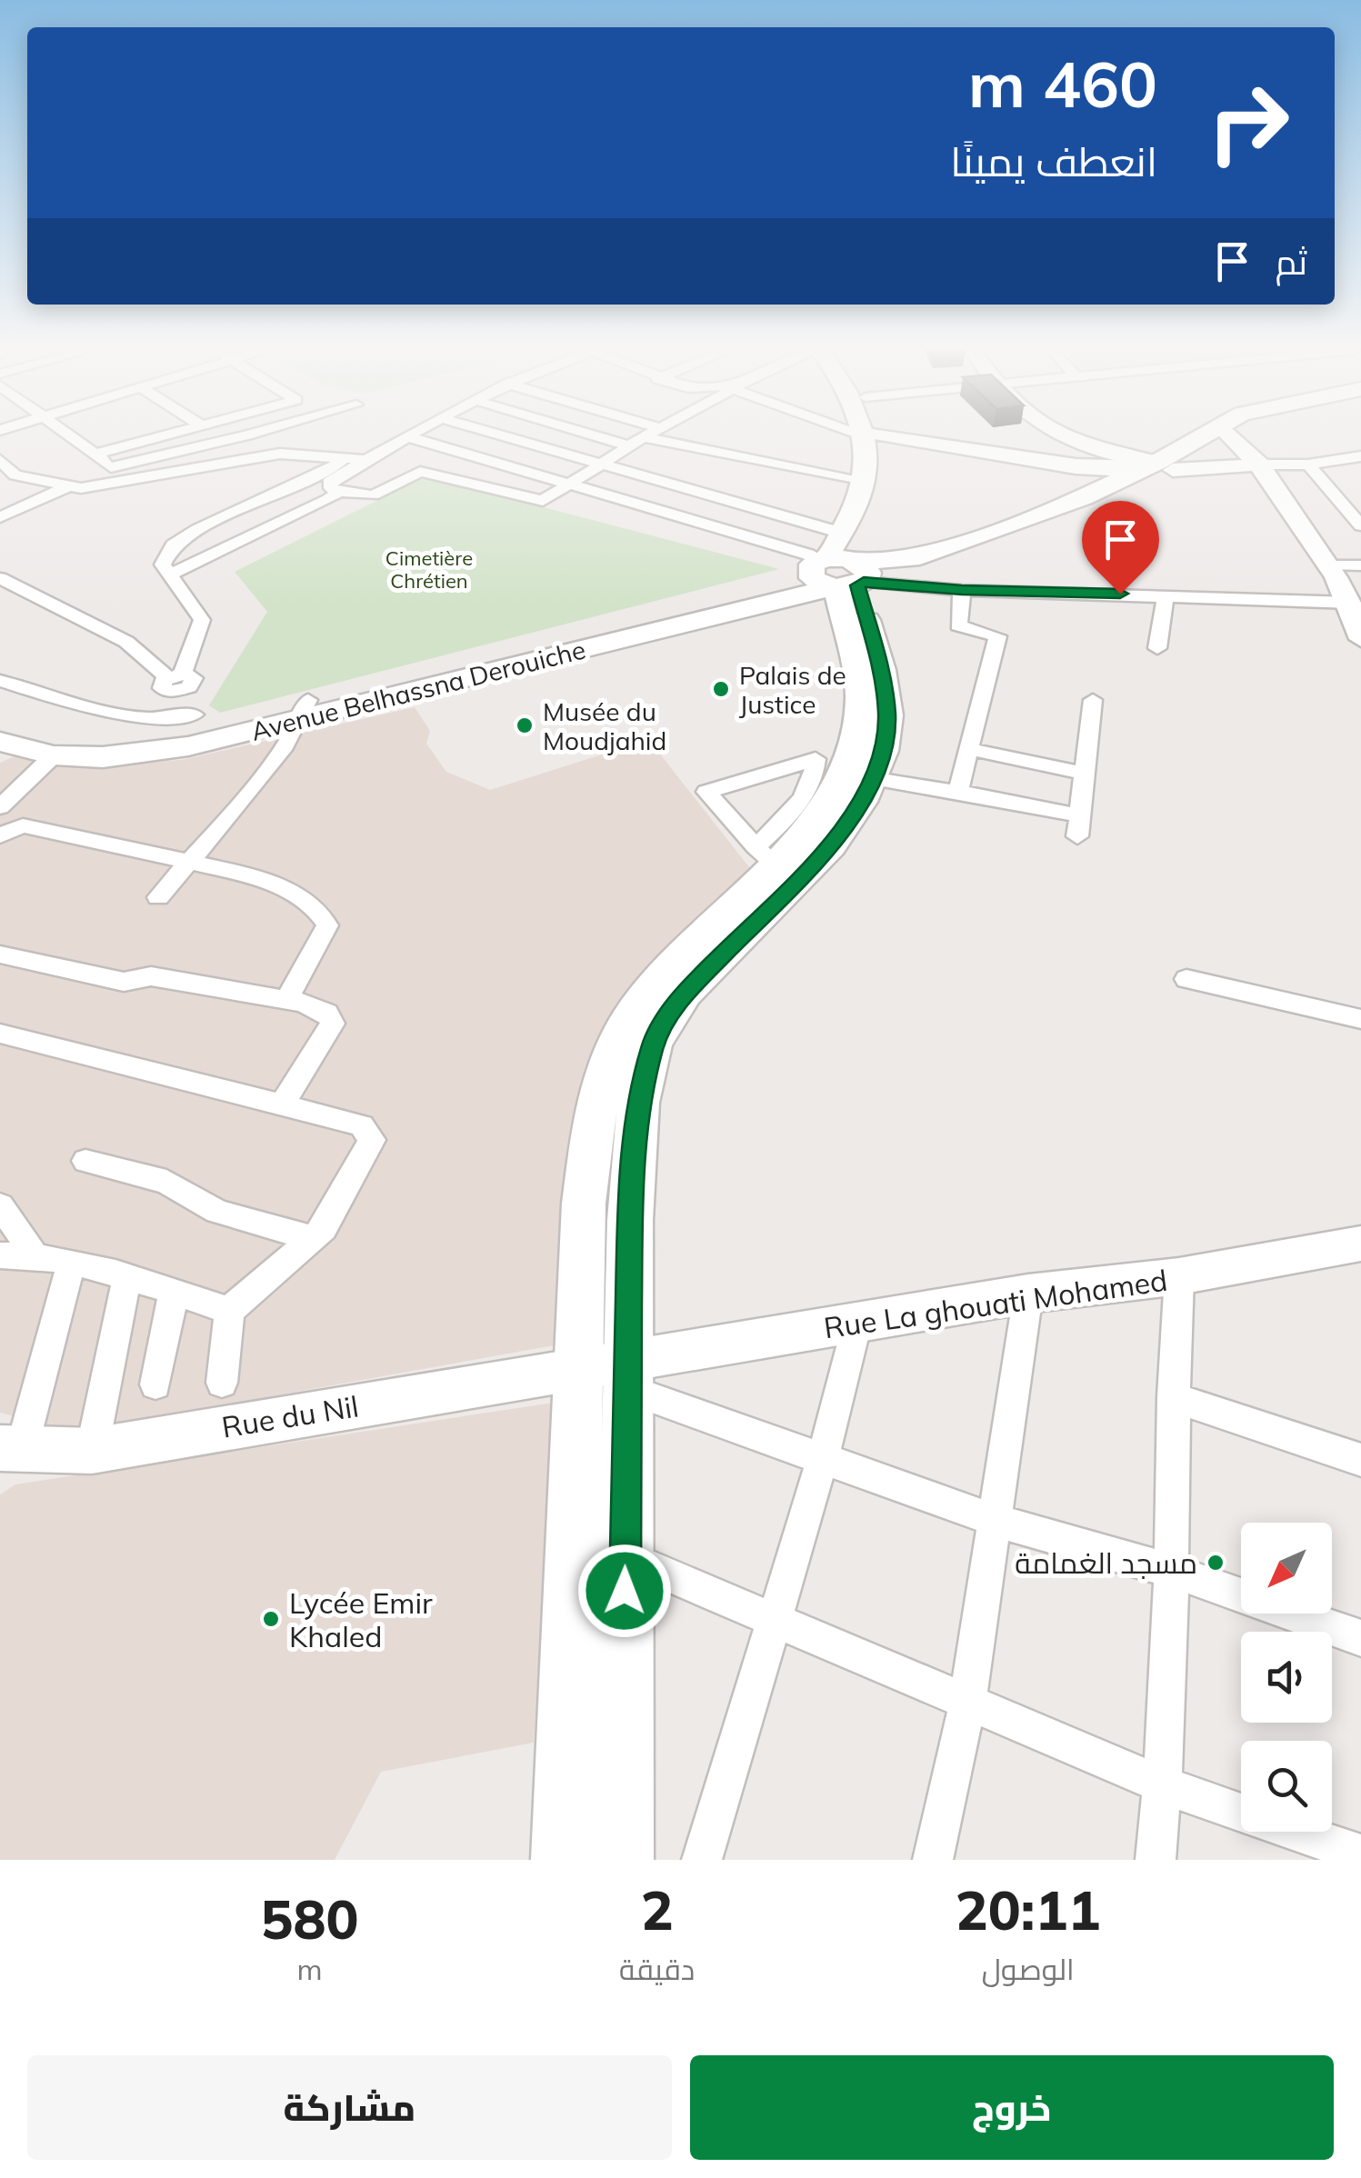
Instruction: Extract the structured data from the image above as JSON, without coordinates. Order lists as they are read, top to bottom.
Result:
{
  "streets": {
    "main road": ["Avenue Belhassna Derouiche"],
    "street": ["Rue La ghouati Mohamed", "Rue du Nil"]
  },
  "crossings": [
    ["Rue La ghouati Mohamed", "Rue du Nil"]
  ],
  "parks": ["Cimetière Chrétien"],
  "places": [
    "Palais de Justice",
    "Musée du Moudjahid",
    "مسجد الغمامة",
    "Lycée Emir Khaled"
  ],
  "north": "bottom left",
  "page": {
    "turn": ["460 m", "انعطف يمينًا"],
    "then": "ثم",
    "eta": [
      "20:11",
      "الوصول",
      "2",
      "دقيقة",
      "580",
      "m"
    ],
    "buttons": ["خروج", "مشاركة"]
  }
}
